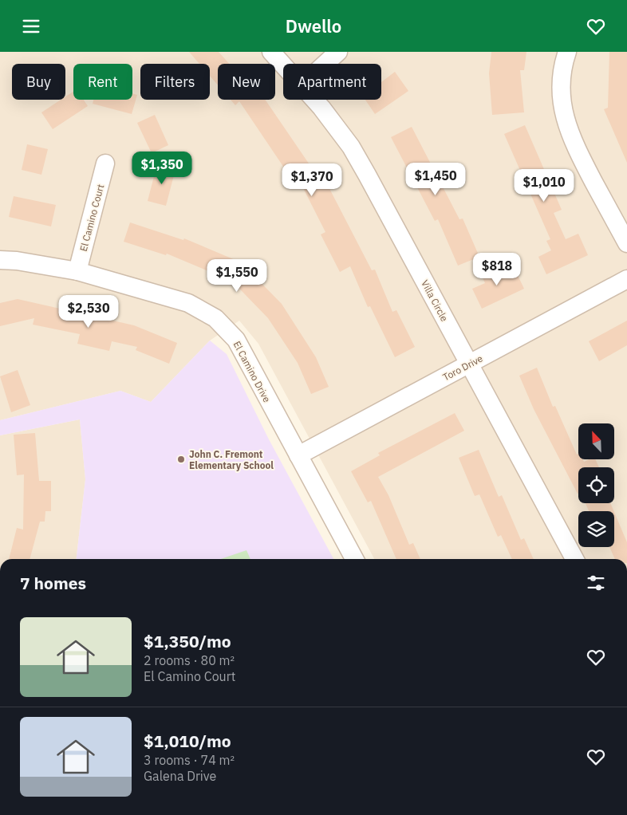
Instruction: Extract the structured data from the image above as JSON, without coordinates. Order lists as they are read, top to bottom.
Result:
{
  "streets": {
    "street": [
      "El Camino Court",
      "Villa Circle",
      "Toro Drive",
      "El Camino Drive"
    ]
  },
  "crossings": [
    ["El Camino Court", "El Camino Drive"],
    ["Villa Circle", "Toro Drive"],
    ["Toro Drive", "El Camino Drive"]
  ],
  "places": ["John C. Fremont Elementary School"],
  "north": "top left",
  "page": {
    "header": "Dwello",
    "chip": [
      "Buy",
      "Rent",
      "Filters",
      "New",
      "Apartment"
    ],
    "price": [
      "$1,350",
      "$1,450",
      "$1,370",
      "$1,010",
      "$818",
      "$1,550",
      "$2,530"
    ],
    "heading": "7 homes",
    "list": [
      {
        "name": "$1,350/mo",
        "note": "2 rooms · 80 m² · El Camino Court"
      },
      {
        "name": "$1,010/mo",
        "note": "3 rooms · 74 m² · Galena Drive"
      }
    ]
  }
}
